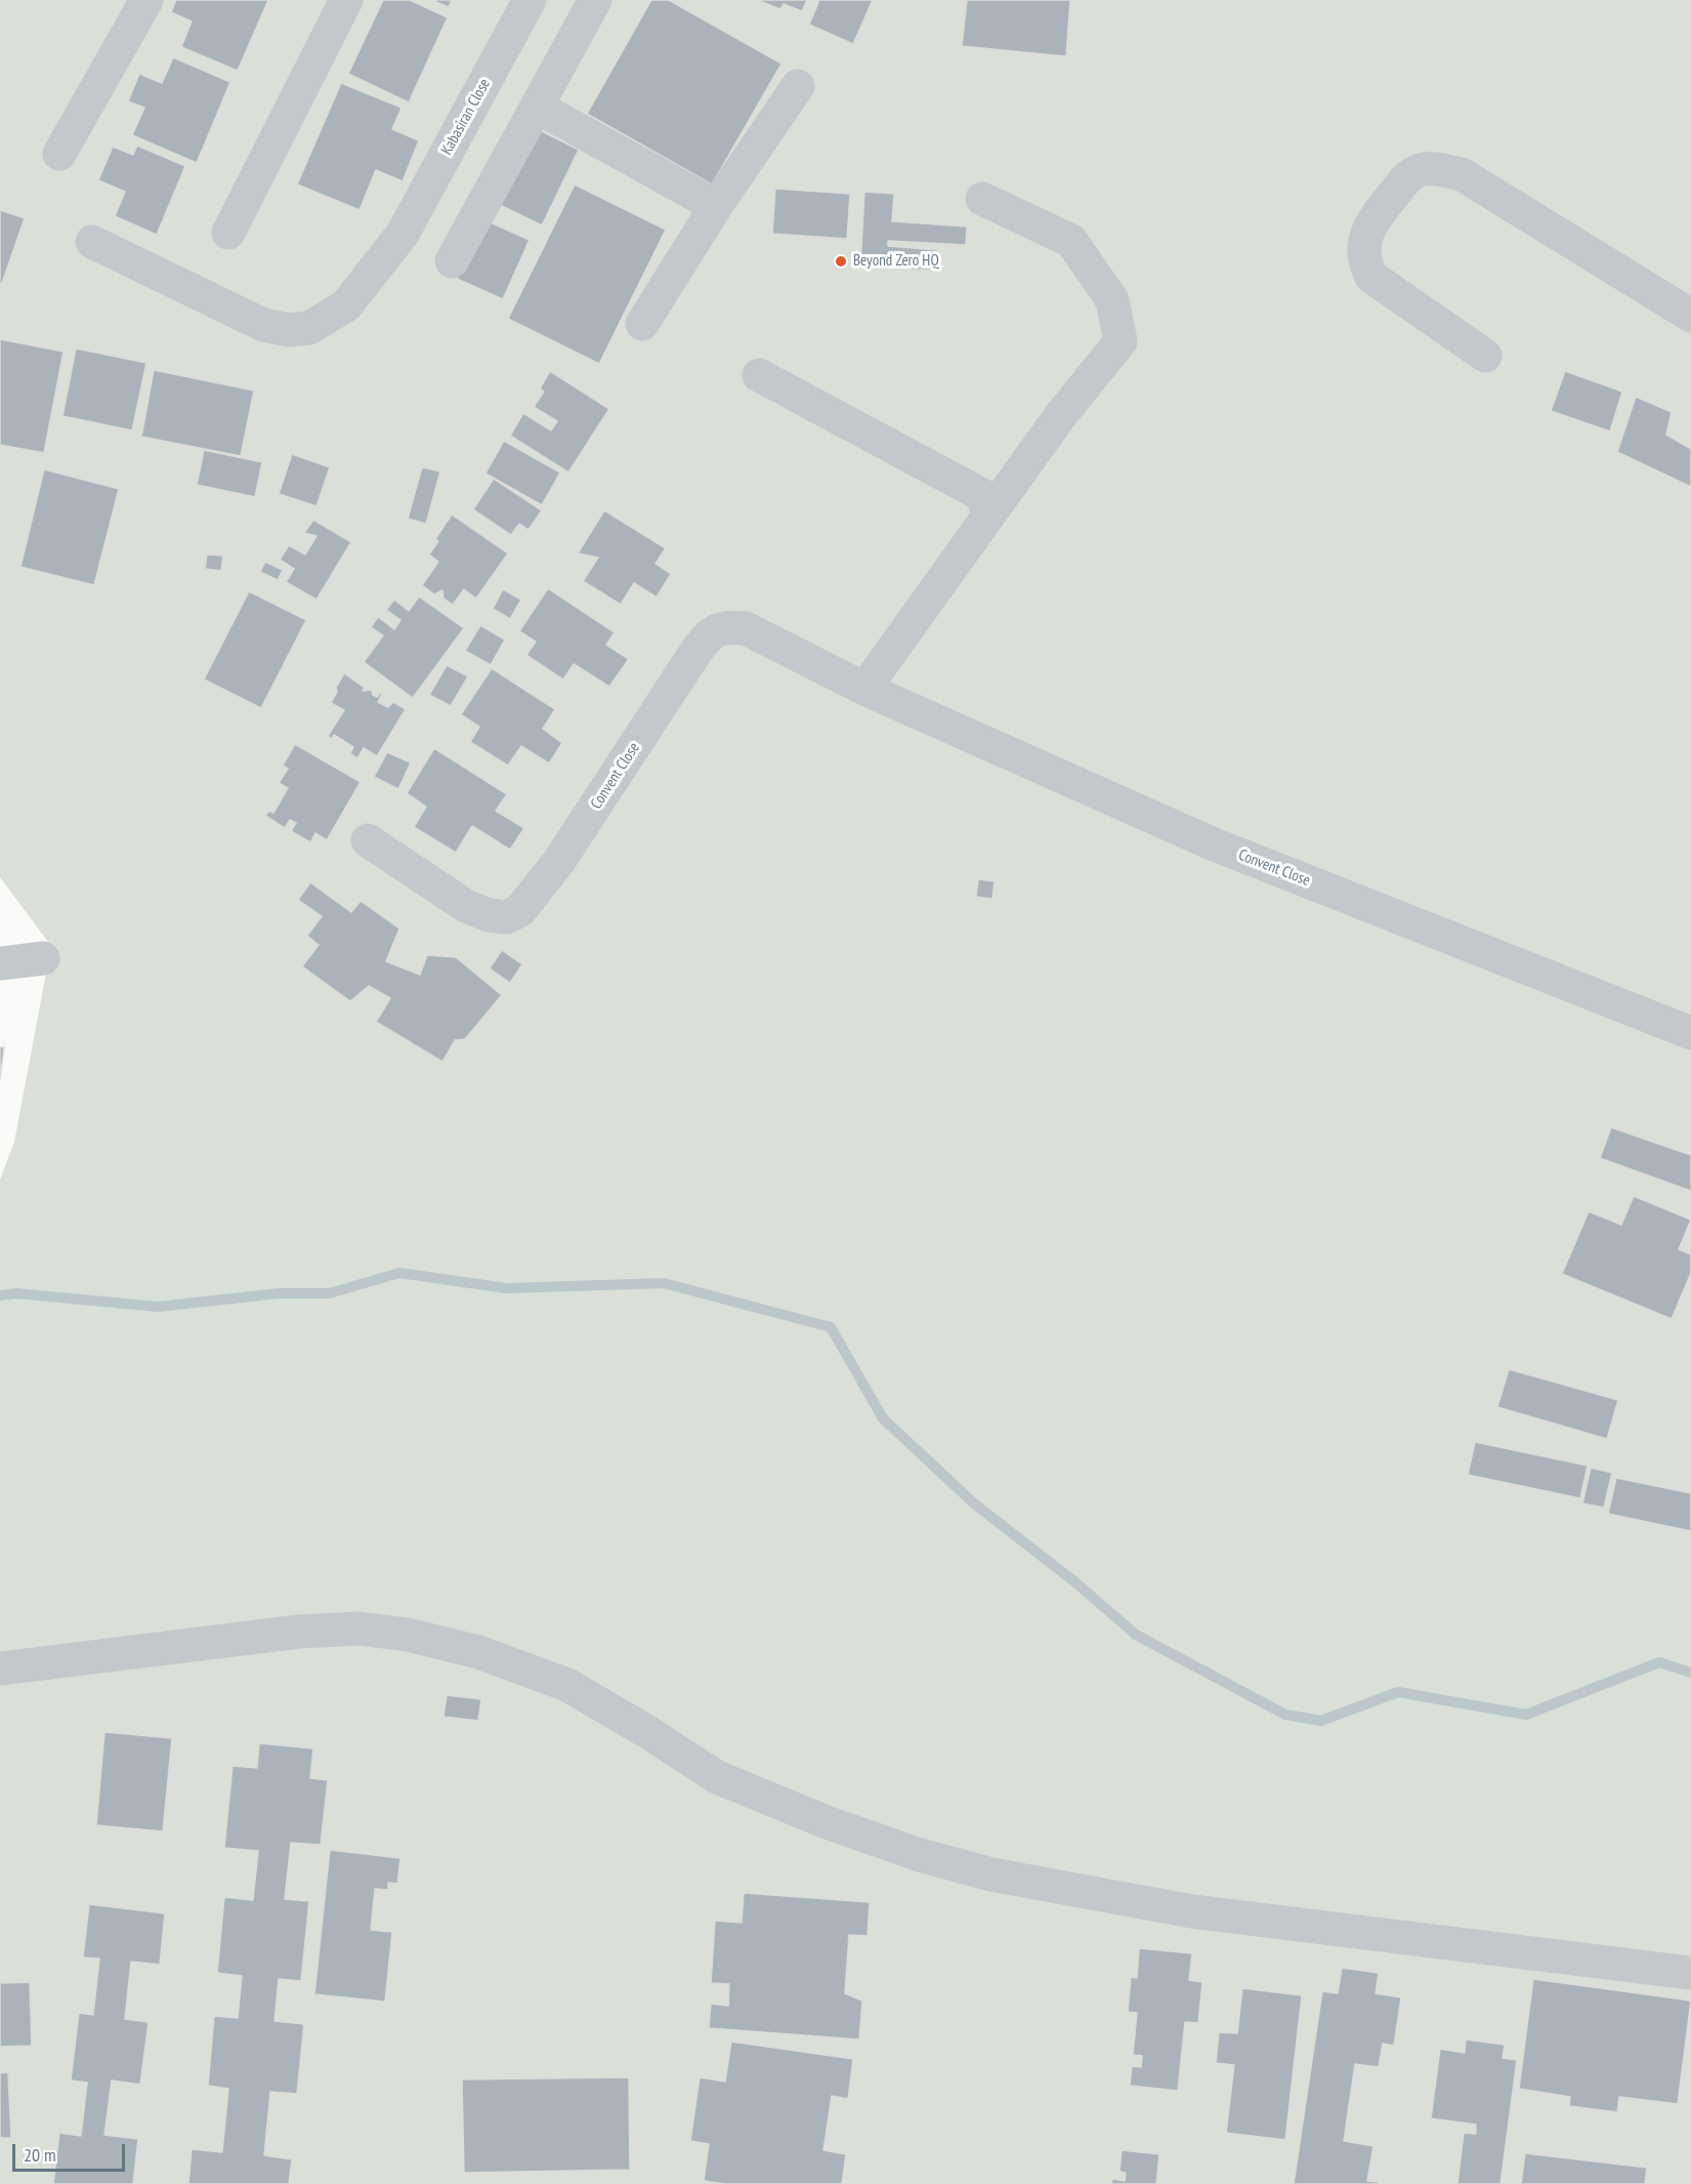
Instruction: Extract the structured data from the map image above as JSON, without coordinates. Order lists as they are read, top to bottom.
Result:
{
  "streets": {
    "street": ["Kabasiran Close", "Convent Close"]
  },
  "places": ["Beyond Zero HQ"],
  "scale_bar": "20 m"
}
